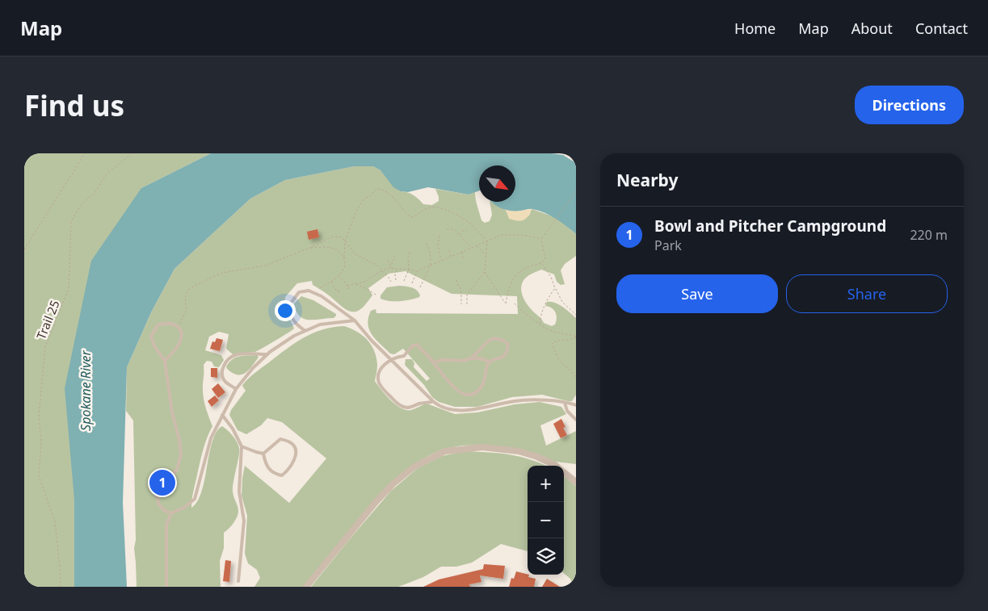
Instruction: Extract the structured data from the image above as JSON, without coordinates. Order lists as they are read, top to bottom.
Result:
{
  "streets": {
    "path": ["Trail 25"]
  },
  "water": ["Spokane River"],
  "north": "bottom right",
  "page": {
    "header": "Map",
    "nav": [
      "Home",
      "Map",
      "About",
      "Contact"
    ],
    "buttons": [
      "Directions",
      ["Save", "Share"]
    ],
    "title": "Find us",
    "heading": "Nearby",
    "list": [
      {
        "mark": "1",
        "name": "Bowl and Pitcher Campground",
        "note": "Park",
        "value": "220 m"
      }
    ],
    "map_buttons": ["+", "−"],
    "pins": "1"
  }
}
